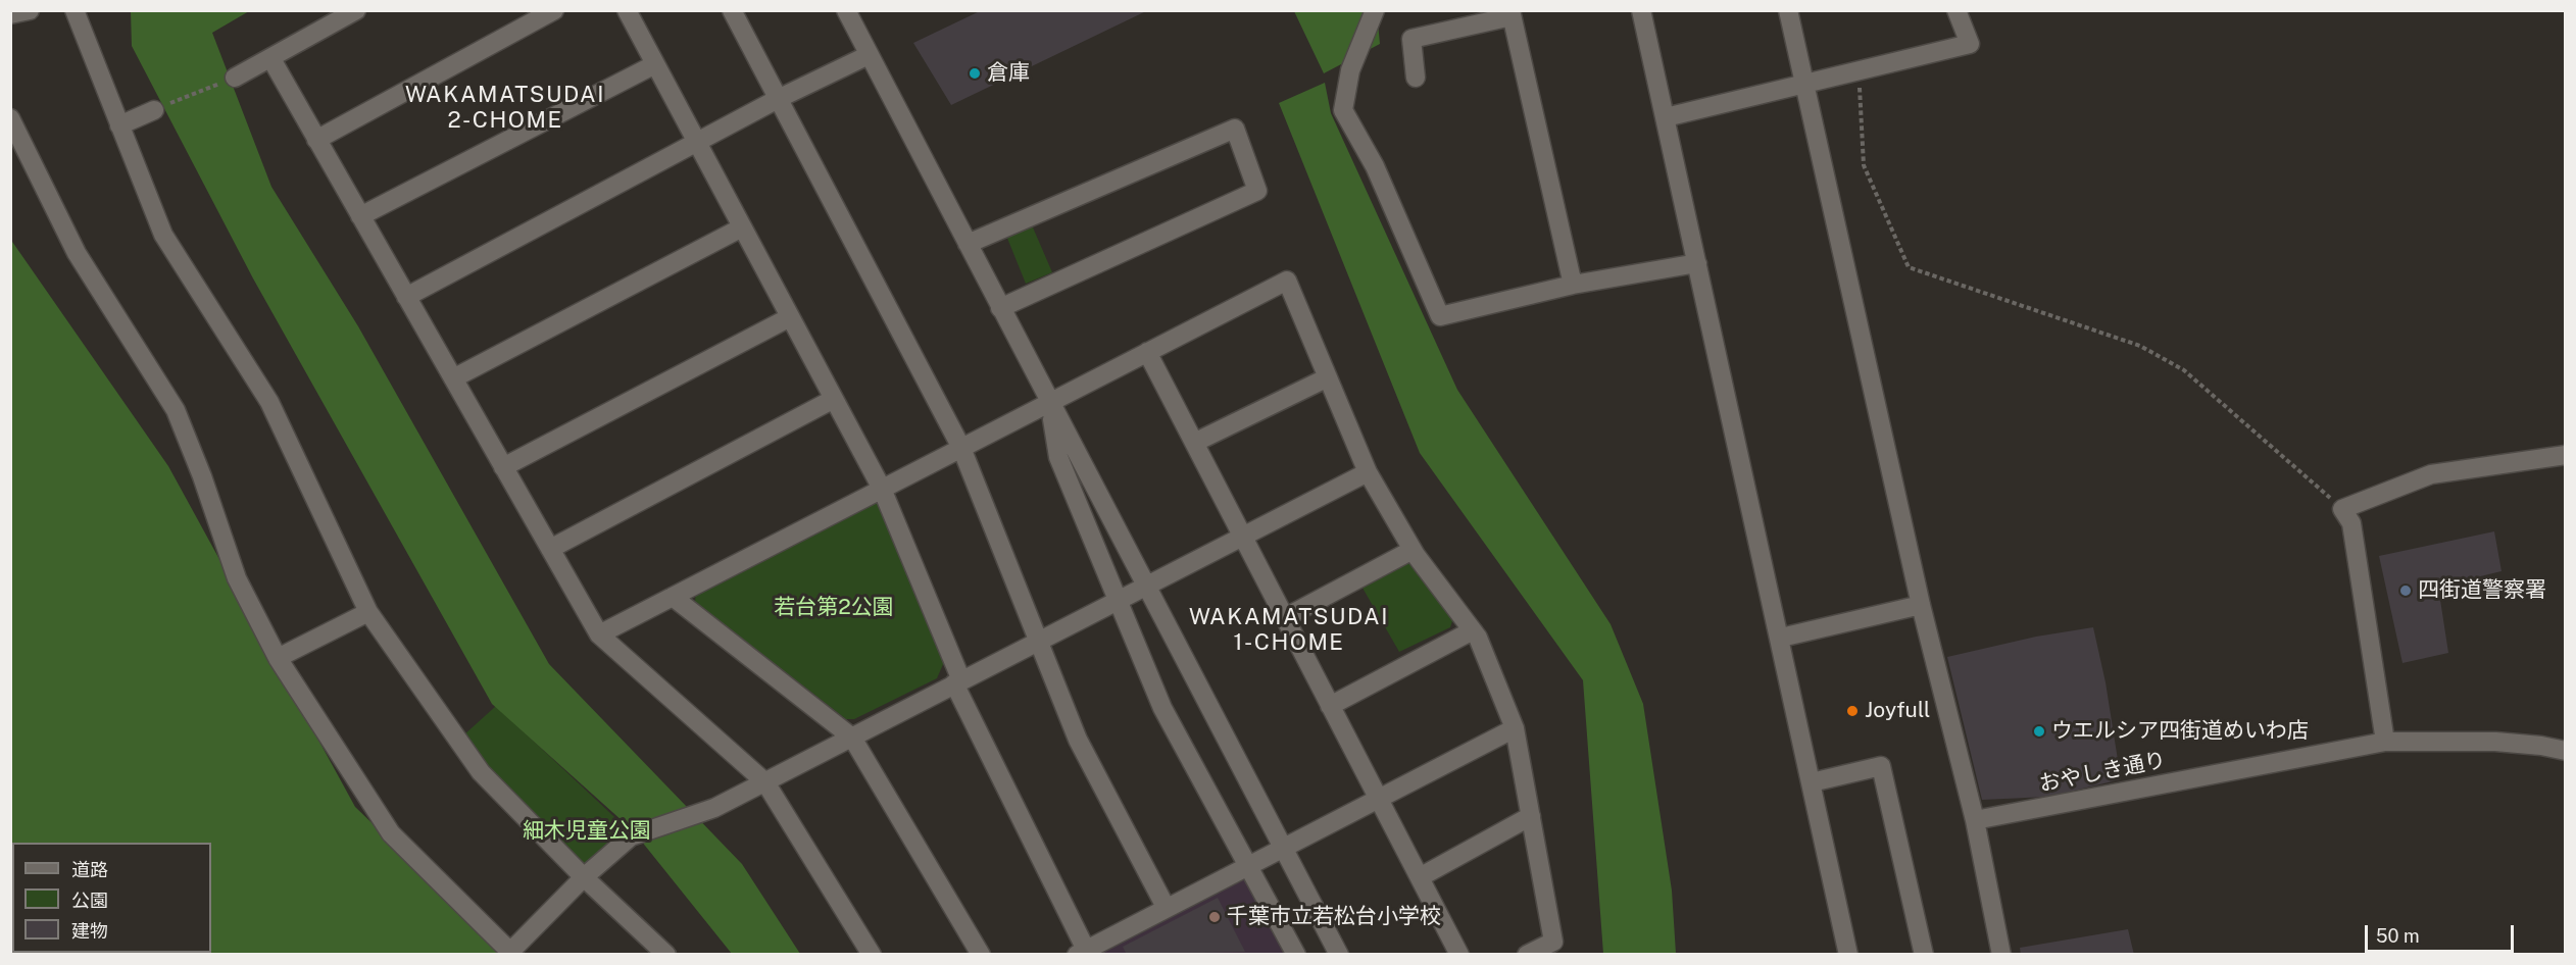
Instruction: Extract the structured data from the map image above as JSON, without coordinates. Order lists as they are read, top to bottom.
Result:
{
  "streets": {
    "street": ["おやしき通り"]
  },
  "districts": ["WAKAMATSUDAI 2-CHOME", "WAKAMATSUDAI 1-CHOME"],
  "parks": ["若台第2公園", "細木児童公園"],
  "places": [
    "倉庫",
    "四街道警察署",
    "Joyfull",
    "ウエルシア四街道めいわ店",
    "千葉市立若松台小学校"
  ],
  "legend": ["道路", "公園", "建物"],
  "scale_bar": "50 m"
}
